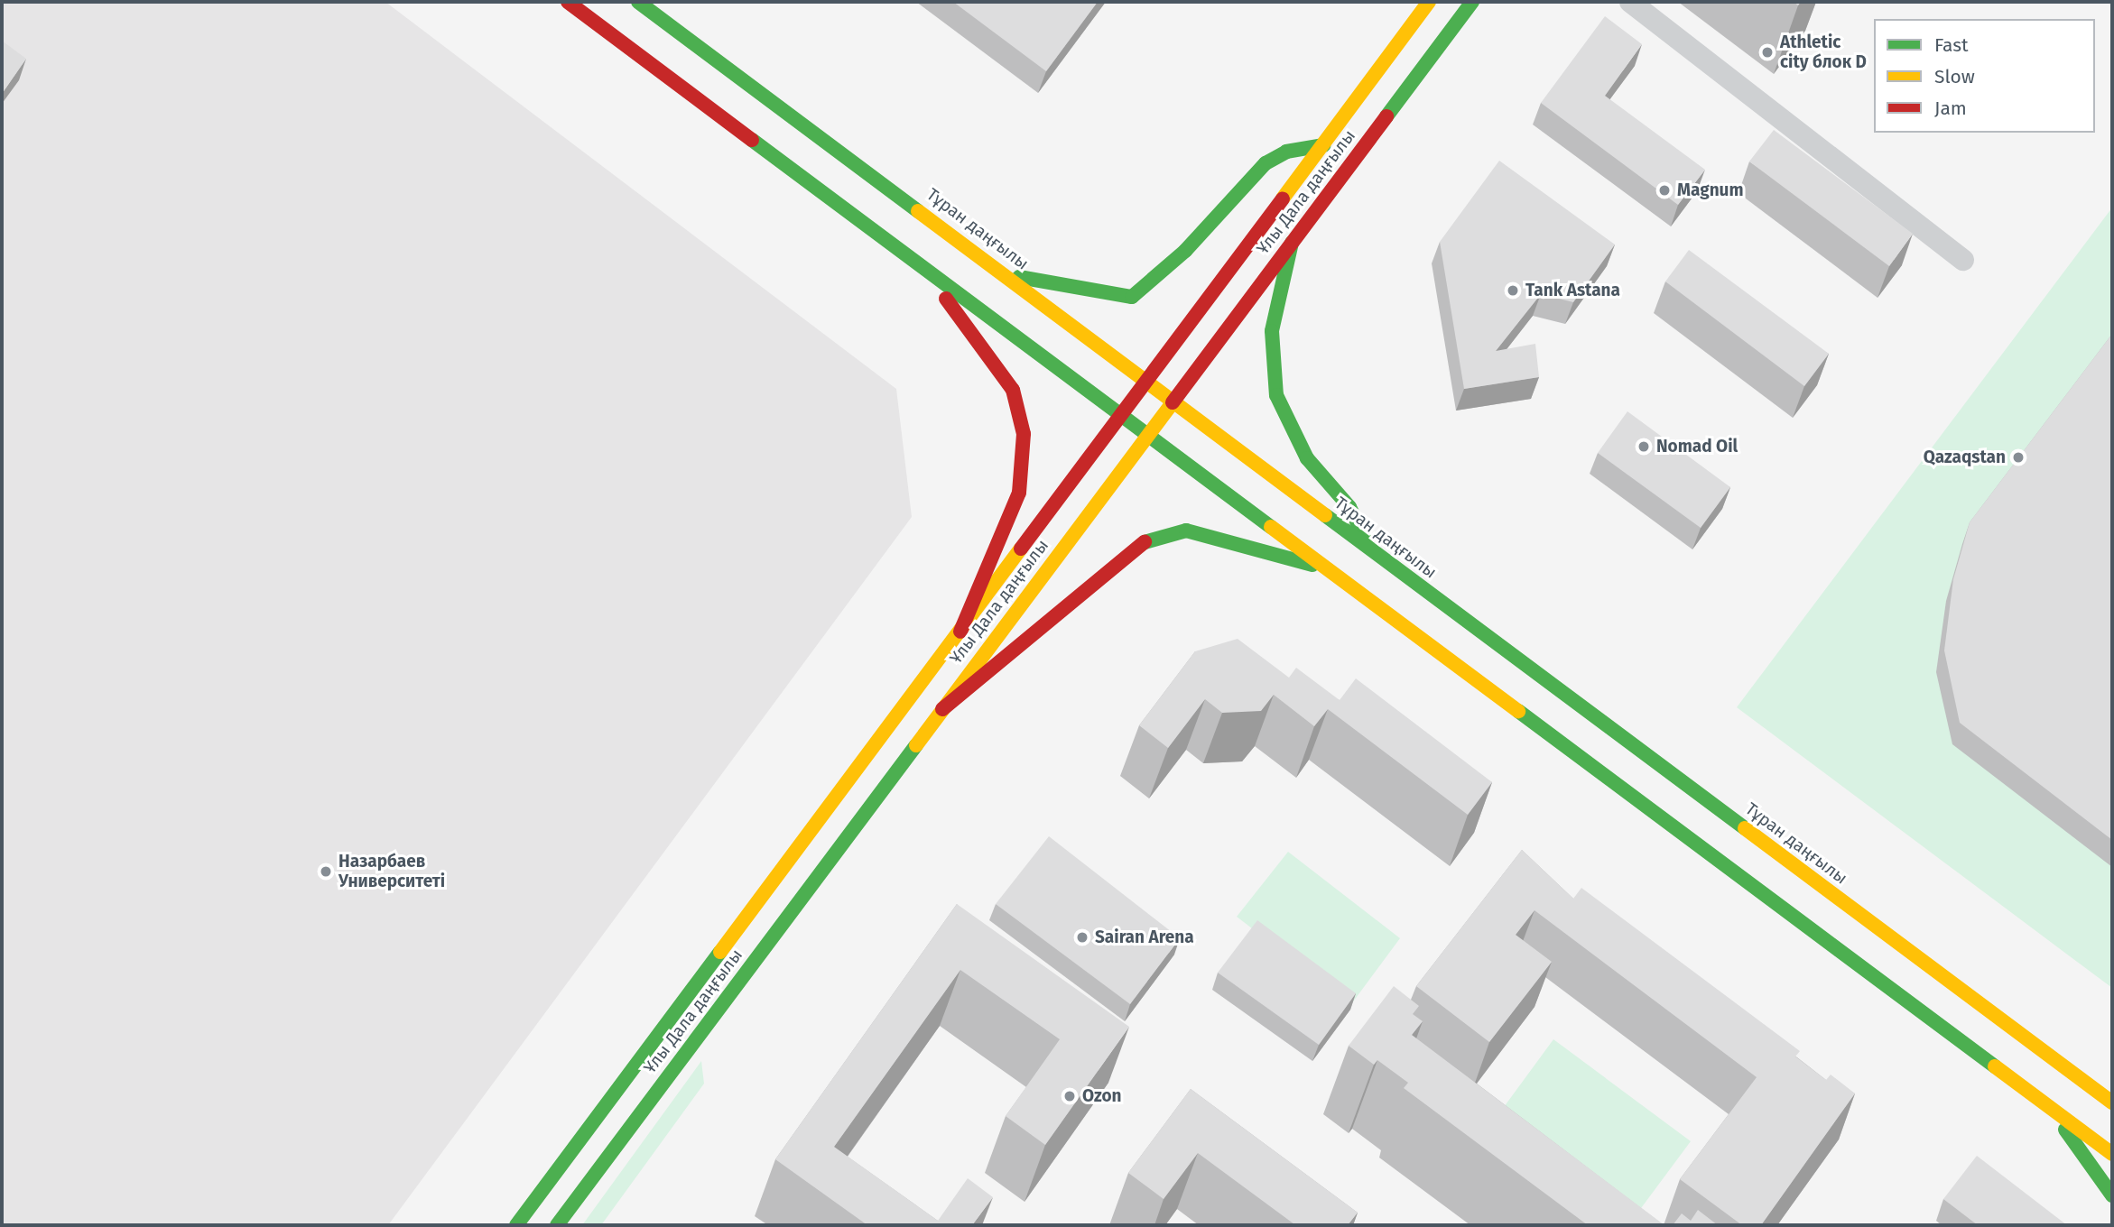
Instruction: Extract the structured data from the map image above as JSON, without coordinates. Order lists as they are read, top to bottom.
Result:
{
  "streets": {
    "main road": ["Ұлы Дала даңғылы", "Тұран даңғылы"]
  },
  "crossings": [
    ["Ұлы Дала даңғылы", "Тұран даңғылы"]
  ],
  "places": [
    "Athletic city блок D",
    "Magnum",
    "Tank Astana",
    "Nomad Oil",
    "Qazaqstan",
    "Назарбаев Университеті",
    "Sairan Arena",
    "Ozon"
  ],
  "legend": ["Fast", "Slow", "Jam"]
}
